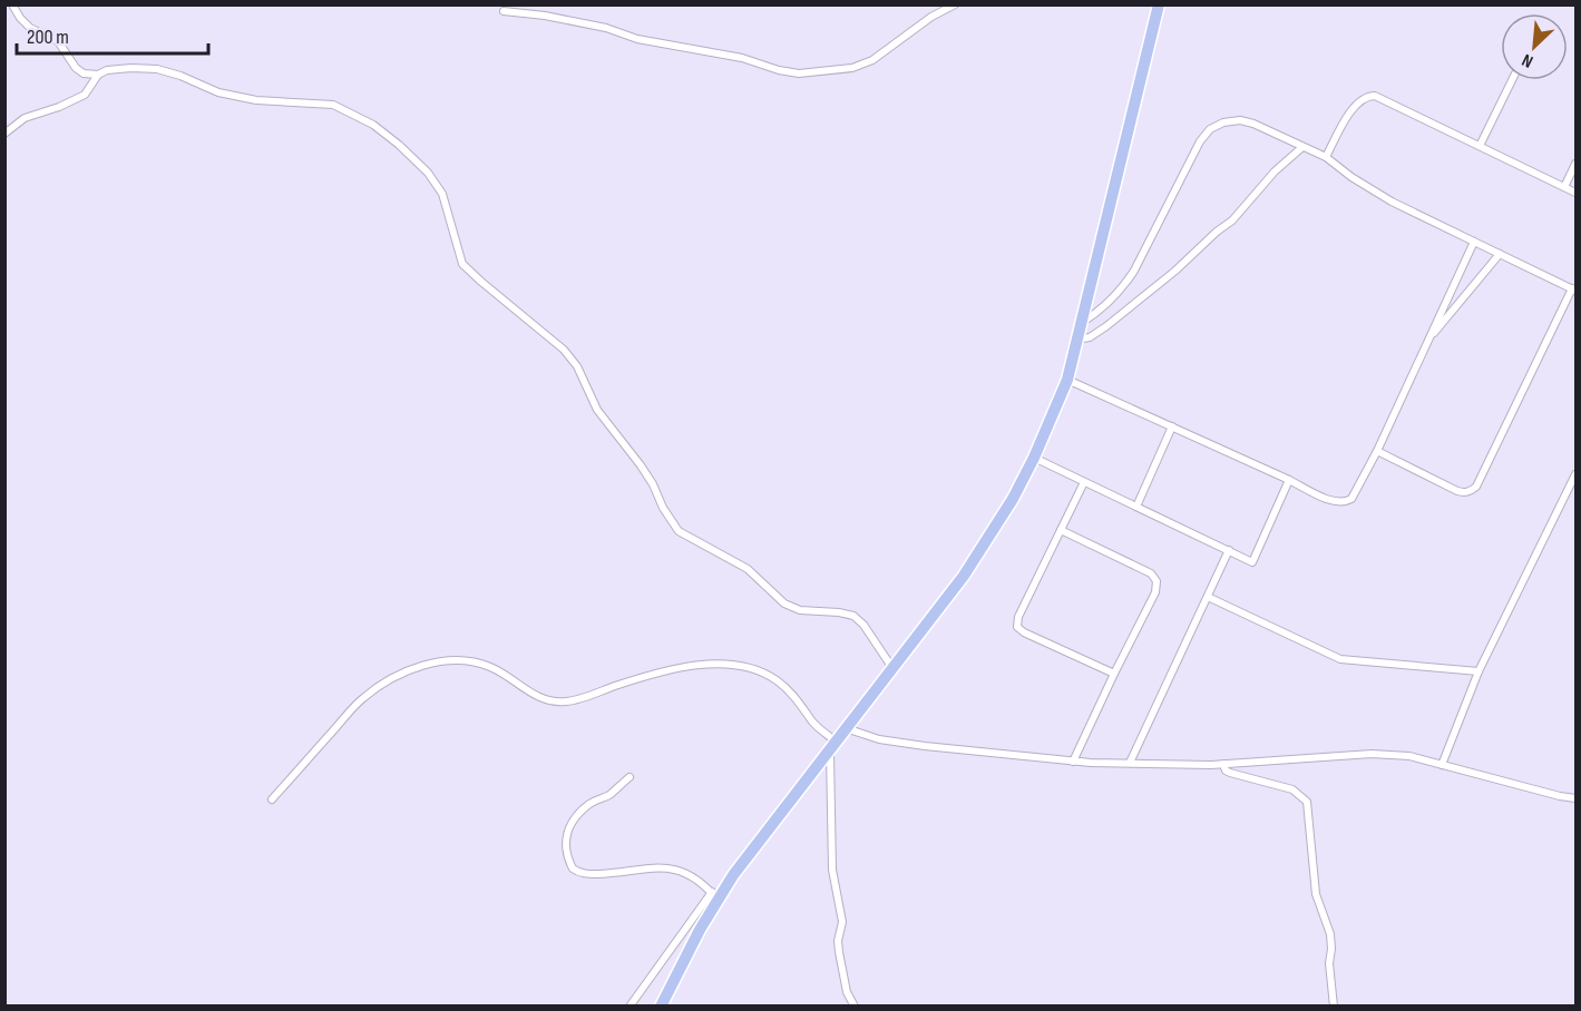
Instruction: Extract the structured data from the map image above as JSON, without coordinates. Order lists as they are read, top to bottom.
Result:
{
  "scale_bar": "200 m",
  "north": "bottom left"
}
